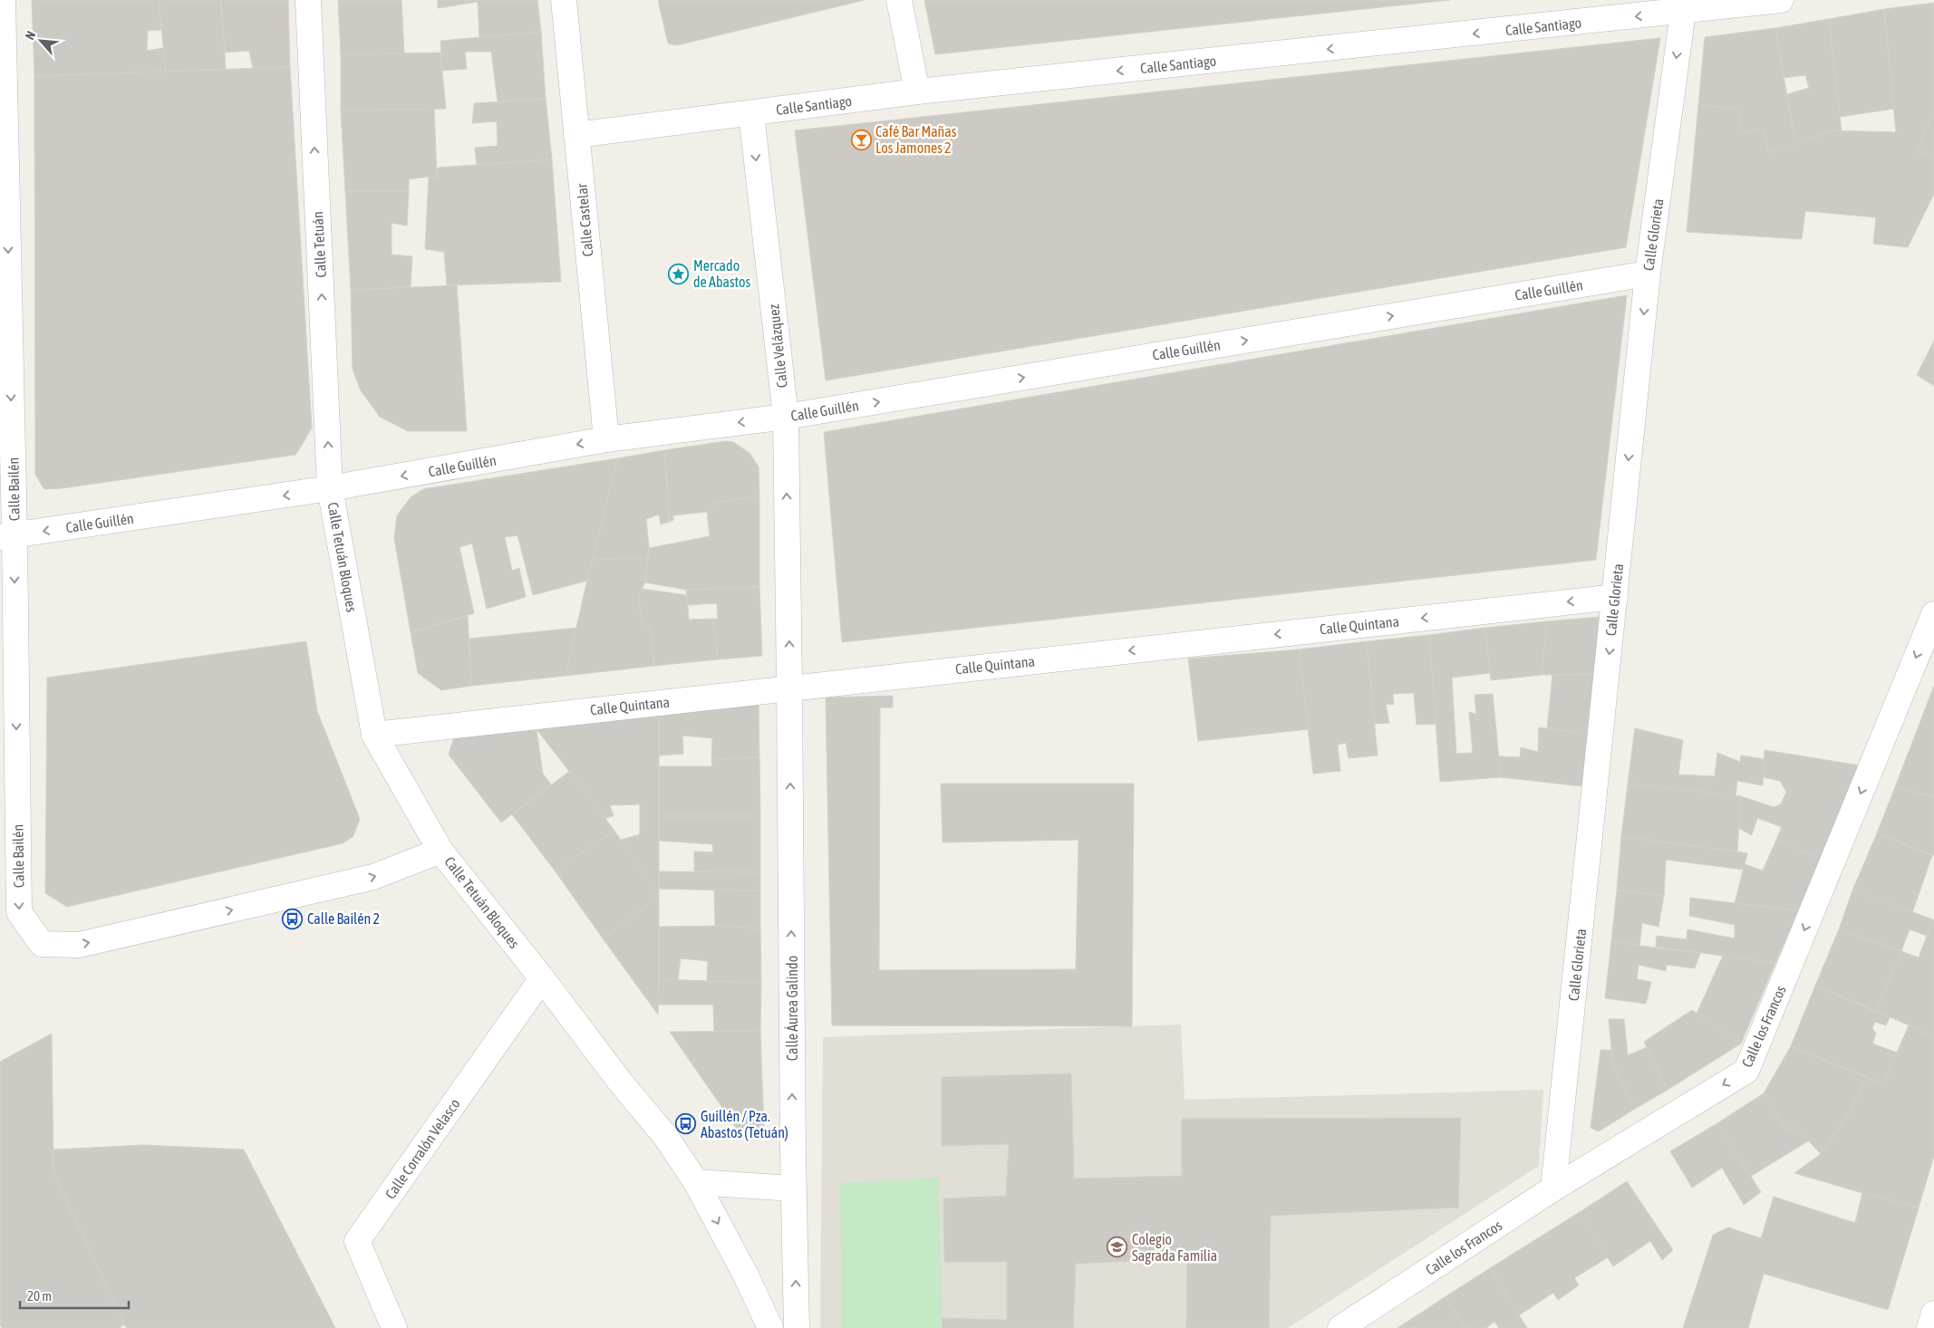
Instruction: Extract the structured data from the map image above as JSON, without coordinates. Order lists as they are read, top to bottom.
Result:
{
  "streets": {
    "street": [
      "Calle Santiago",
      "Calle Castelar",
      "Calle Glorieta",
      "Calle Tetuán",
      "Calle Guillén",
      "Calle Velázquez",
      "Calle Bailén",
      "Calle Tetuán Bloques",
      "Calle Quintana",
      "Calle Áurea Galindo",
      "Calle los Francos",
      "Calle Corralón Velasco"
    ]
  },
  "crossings": [
    ["Calle Santiago", "Calle Castelar"],
    ["Calle Santiago", "Calle Glorieta"],
    ["Calle Santiago", "Calle Velázquez"],
    ["Calle Castelar", "Calle Guillén"],
    ["Calle Glorieta", "Calle Guillén"],
    ["Calle Glorieta", "Calle Quintana"],
    ["Calle Glorieta", "Calle los Francos"],
    ["Calle Tetuán", "Calle Guillén"],
    ["Calle Tetuán", "Calle Tetuán Bloques"],
    ["Calle Guillén", "Calle Velázquez"],
    ["Calle Guillén", "Calle Bailén"],
    ["Calle Guillén", "Calle Tetuán Bloques"],
    ["Calle Velázquez", "Calle Quintana"],
    ["Calle Velázquez", "Calle Áurea Galindo"],
    ["Calle Bailén", "Calle Tetuán Bloques"],
    ["Calle Tetuán Bloques", "Calle Quintana"],
    ["Calle Tetuán Bloques", "Calle Corralón Velasco"],
    ["Calle Quintana", "Calle Áurea Galindo"]
  ],
  "one_way": [
    "Calle Santiago",
    "Calle Glorieta",
    "Calle Tetuán",
    "Calle Quintana",
    "Calle Áurea Galindo",
    "Calle los Francos"
  ],
  "places": {
    "bar": ["Café Bar Mañas Los Jamones 2"],
    "place": ["Mercado de Abastos"],
    "bus stop": ["Calle Bailén 2", "Guillén / Pza. Abastos (Tetuán)"],
    "school or university": ["Colegio Sagrada Familia"]
  },
  "scale_bar": "20 m",
  "north": "top left"
}
